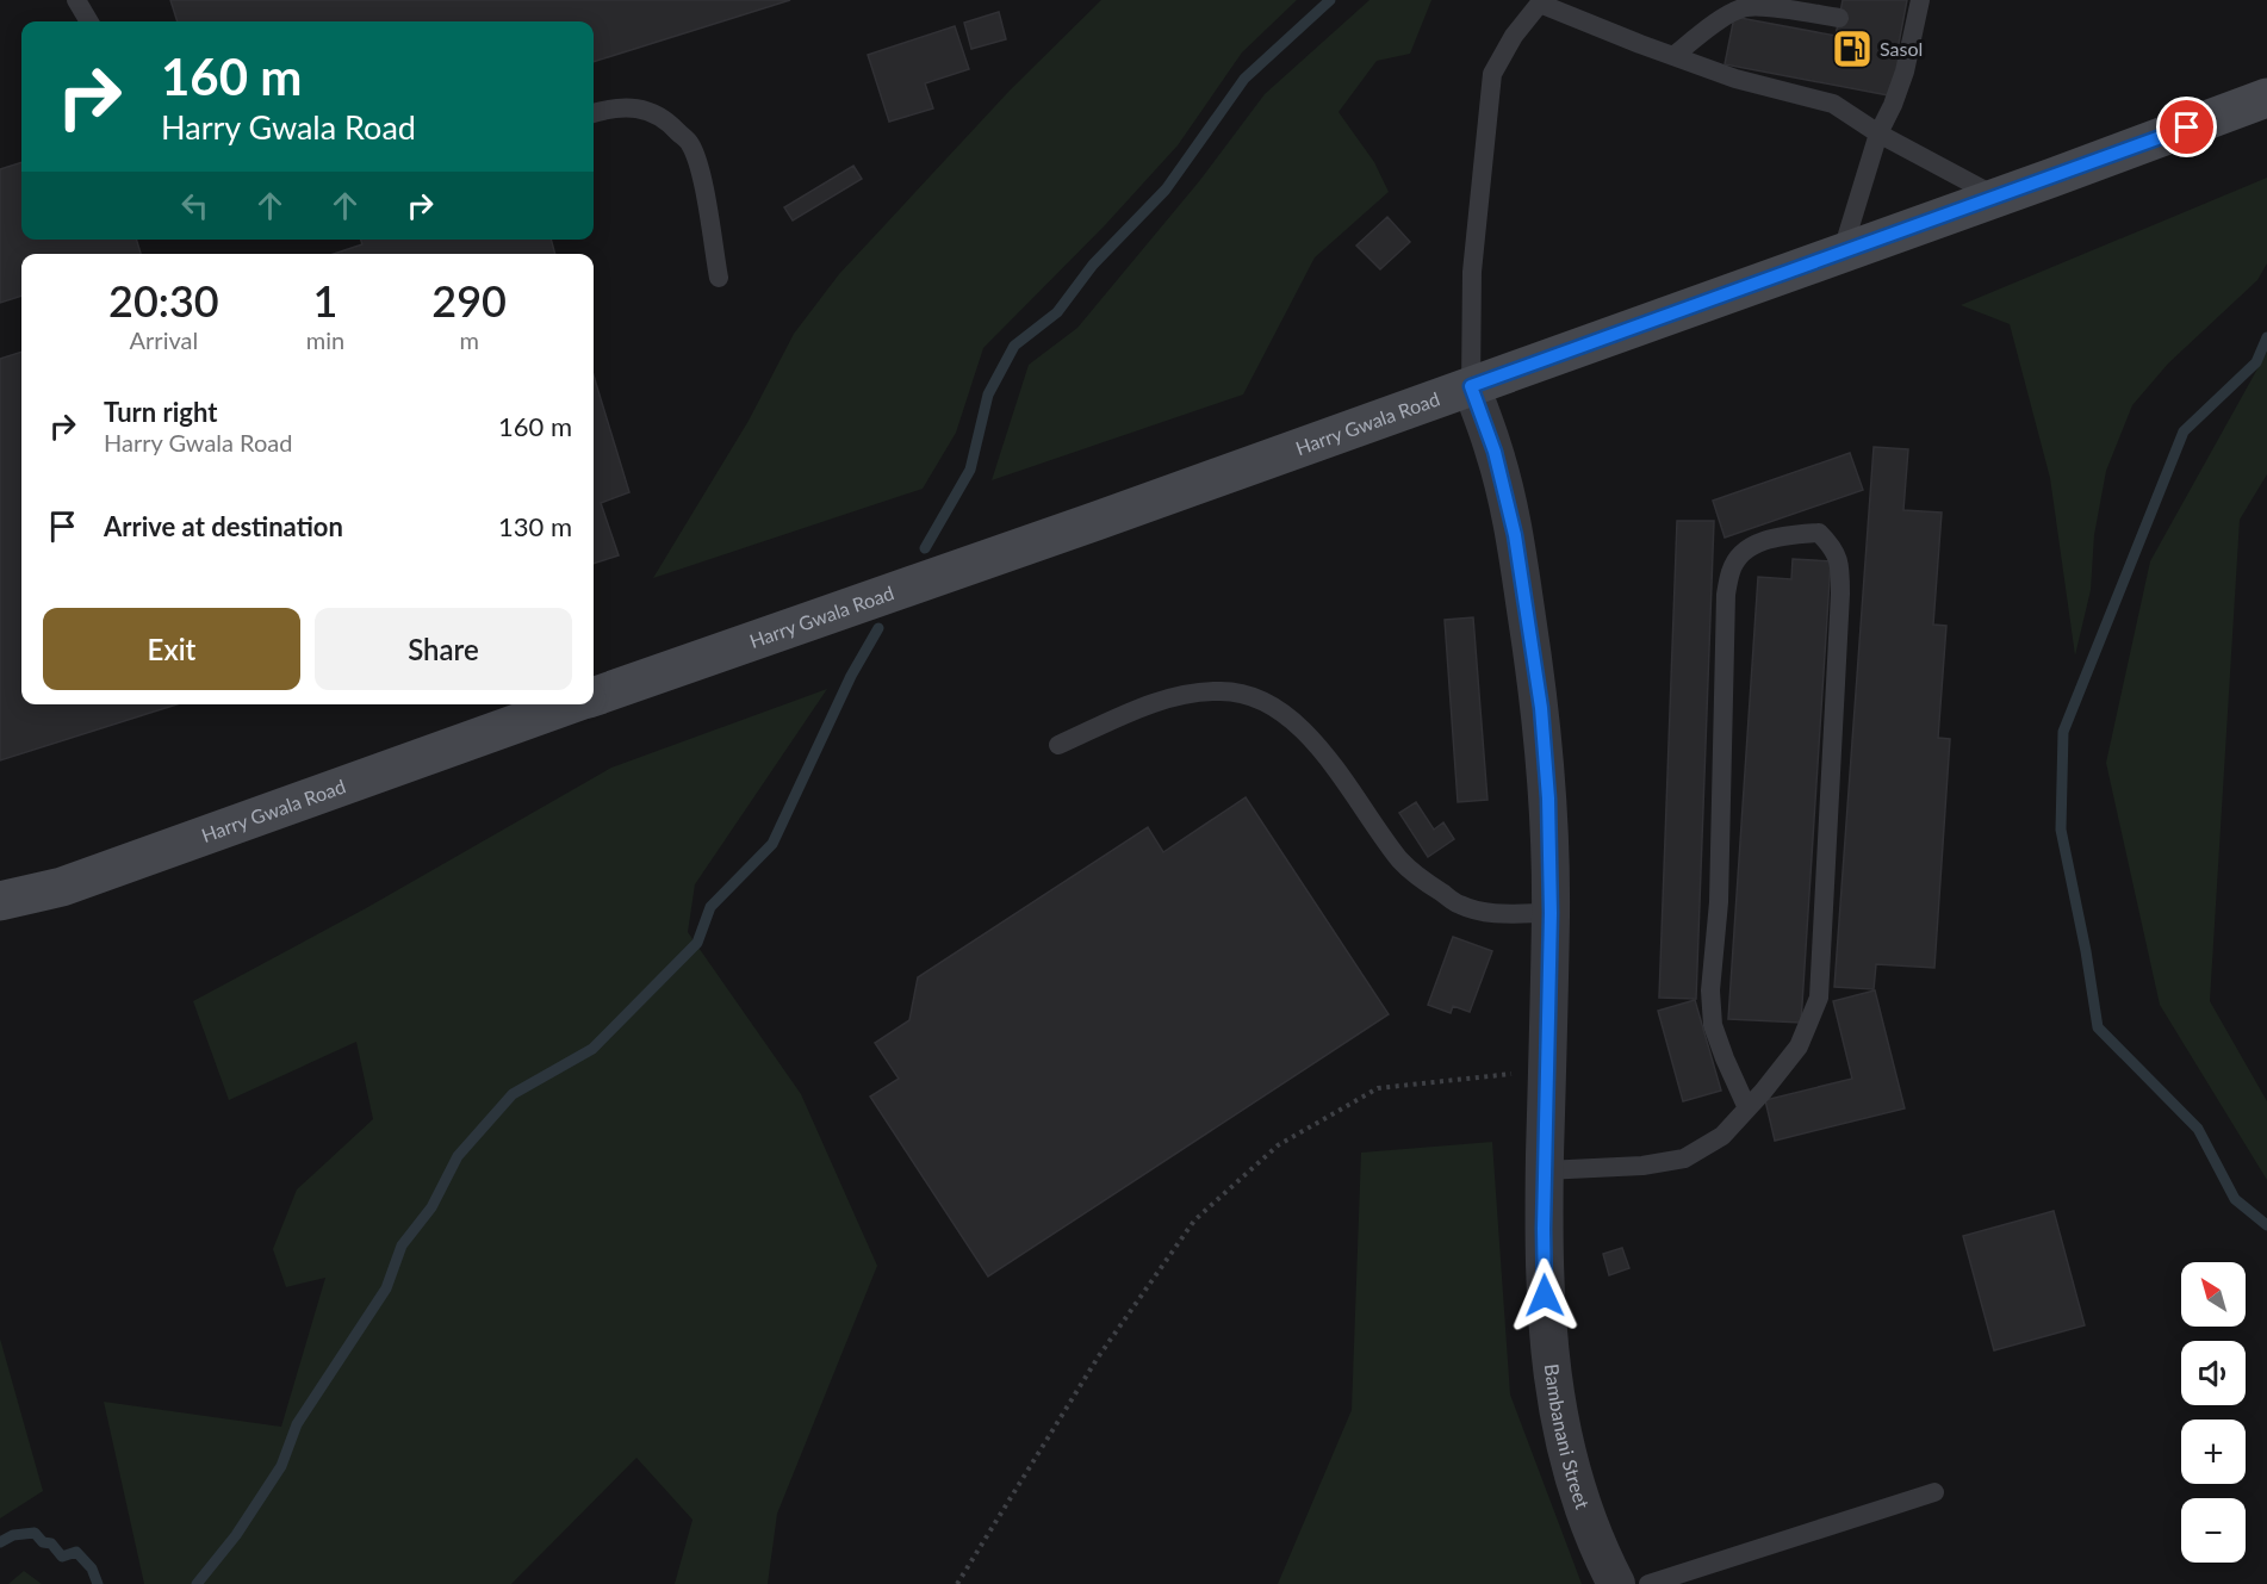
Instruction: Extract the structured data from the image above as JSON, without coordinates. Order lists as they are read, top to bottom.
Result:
{
  "streets": {
    "main road": ["Harry Gwala Road"],
    "street": ["Bambanani Street"]
  },
  "crossings": [
    ["Harry Gwala Road", "Bambanani Street"]
  ],
  "places": {
    "fuel station": ["Sasol"]
  },
  "north": "top left",
  "page": {
    "turn": ["160 m", "Harry Gwala Road"],
    "eta": [
      "20:30",
      "Arrival",
      "1",
      "min",
      "290",
      "m"
    ],
    "list": [
      {
        "name": "Turn right",
        "note": "Harry Gwala Road",
        "value": "160 m"
      },
      {
        "name": "Arrive at destination",
        "value": "130 m"
      }
    ],
    "buttons": ["Exit", "Share"],
    "map_buttons": ["+", "−"]
  }
}
